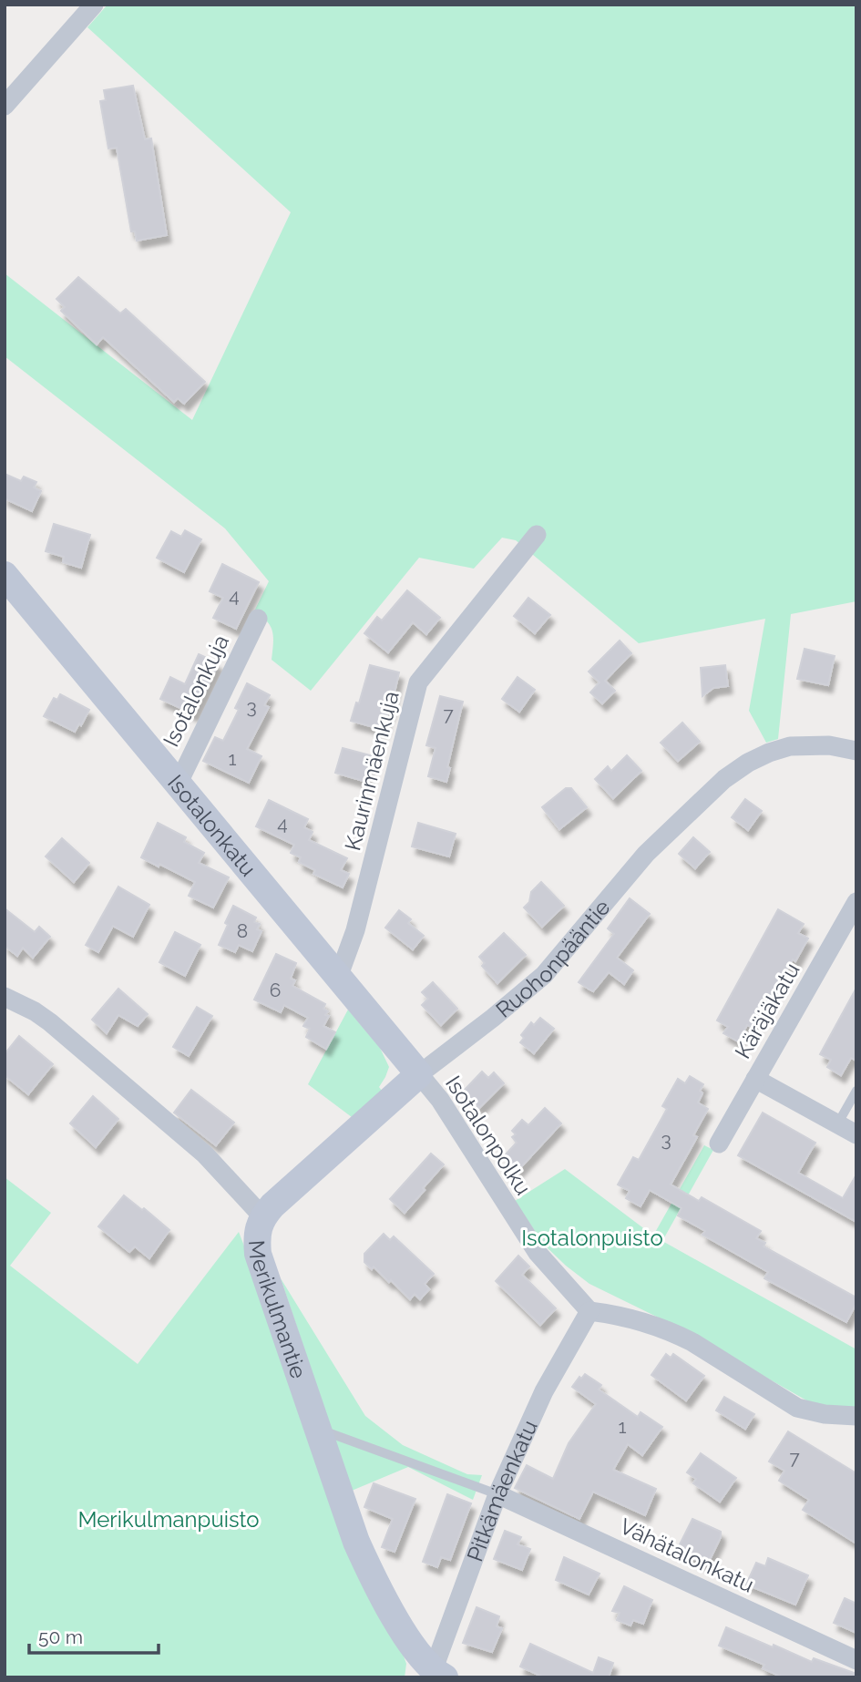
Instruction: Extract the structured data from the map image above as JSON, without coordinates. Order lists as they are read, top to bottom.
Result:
{
  "streets": {
    "street": [
      "Isotalonkuja",
      "Kaurinmäenkuja",
      "Isotalonkatu",
      "Ruohonpääntie",
      "Käräjäkatu",
      "Isotalonpolku",
      "Merikulmantie",
      "Pitkämäenkatu",
      "Vähätalonkatu"
    ]
  },
  "crossings": [
    ["Isotalonkuja", "Isotalonkatu"],
    ["Kaurinmäenkuja", "Isotalonkatu"],
    ["Isotalonkatu", "Ruohonpääntie"],
    ["Isotalonkatu", "Isotalonpolku"],
    ["Ruohonpääntie", "Isotalonpolku"],
    ["Ruohonpääntie", "Merikulmantie"],
    ["Isotalonpolku", "Pitkämäenkatu"],
    ["Merikulmantie", "Pitkämäenkatu"],
    ["Pitkämäenkatu", "Vähätalonkatu"]
  ],
  "parks": ["Isotalonpuisto", "Merikulmanpuisto"],
  "house_numbers": [
    "4",
    "3",
    "7",
    "1",
    "4",
    "8",
    "6",
    "3",
    "1",
    "7"
  ],
  "scale_bar": "50 m"
}
